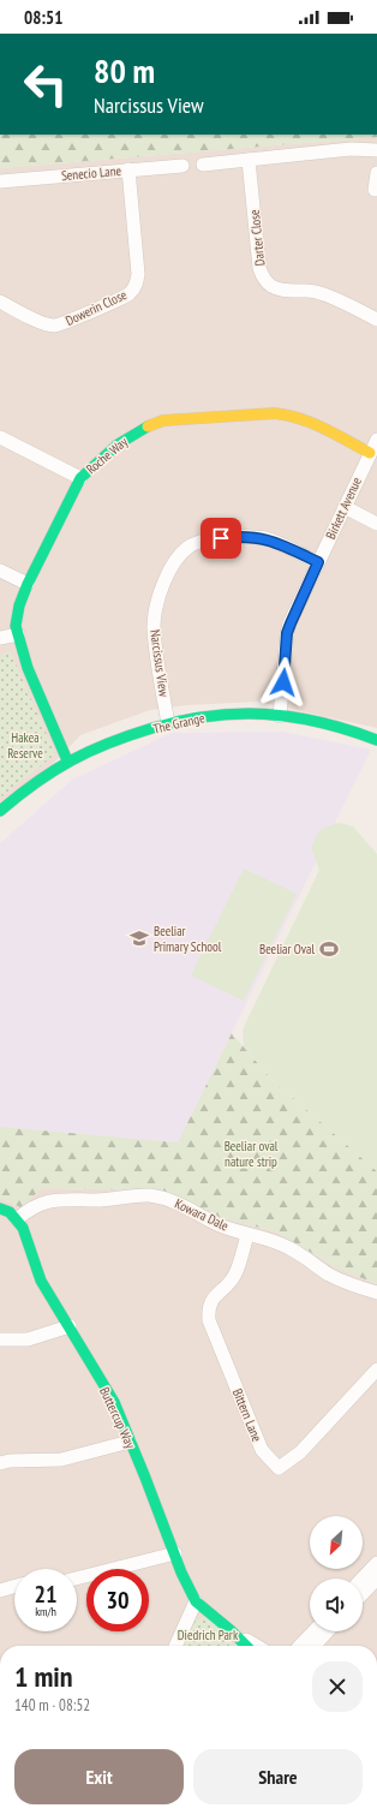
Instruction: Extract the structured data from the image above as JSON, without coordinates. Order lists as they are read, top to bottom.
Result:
{
  "streets": {
    "street": [
      "Senecio Lane",
      "Darter Close",
      "Dowerin Close",
      "Roche Way",
      "Birkett Avenue",
      "Narcissus View",
      "The Grange",
      "Kowara Dale",
      "Bittern Lane",
      "Buttercup Way"
    ]
  },
  "crossings": [
    ["Senecio Lane", "Dowerin Close"],
    ["Roche Way", "Birkett Avenue"],
    ["Roche Way", "The Grange"],
    ["Birkett Avenue", "Narcissus View"],
    ["Birkett Avenue", "The Grange"],
    ["Narcissus View", "The Grange"],
    ["Kowara Dale", "Bittern Lane"],
    ["Kowara Dale", "Buttercup Way"]
  ],
  "parks": ["Hakea Reserve", "Beeliar oval nature strip", "Diedrich Park"],
  "places": {
    "school or university": ["Beeliar Primary School"],
    "sports": ["Beeliar Oval"]
  },
  "north": "bottom left",
  "page": {
    "status": "08:51",
    "turn": ["80 m", "Narcissus View"],
    "speed": "21 km/h",
    "limit": "30",
    "heading": ["1 min", "140 m · 08:52"],
    "buttons": ["Exit", "Share"]
  }
}
